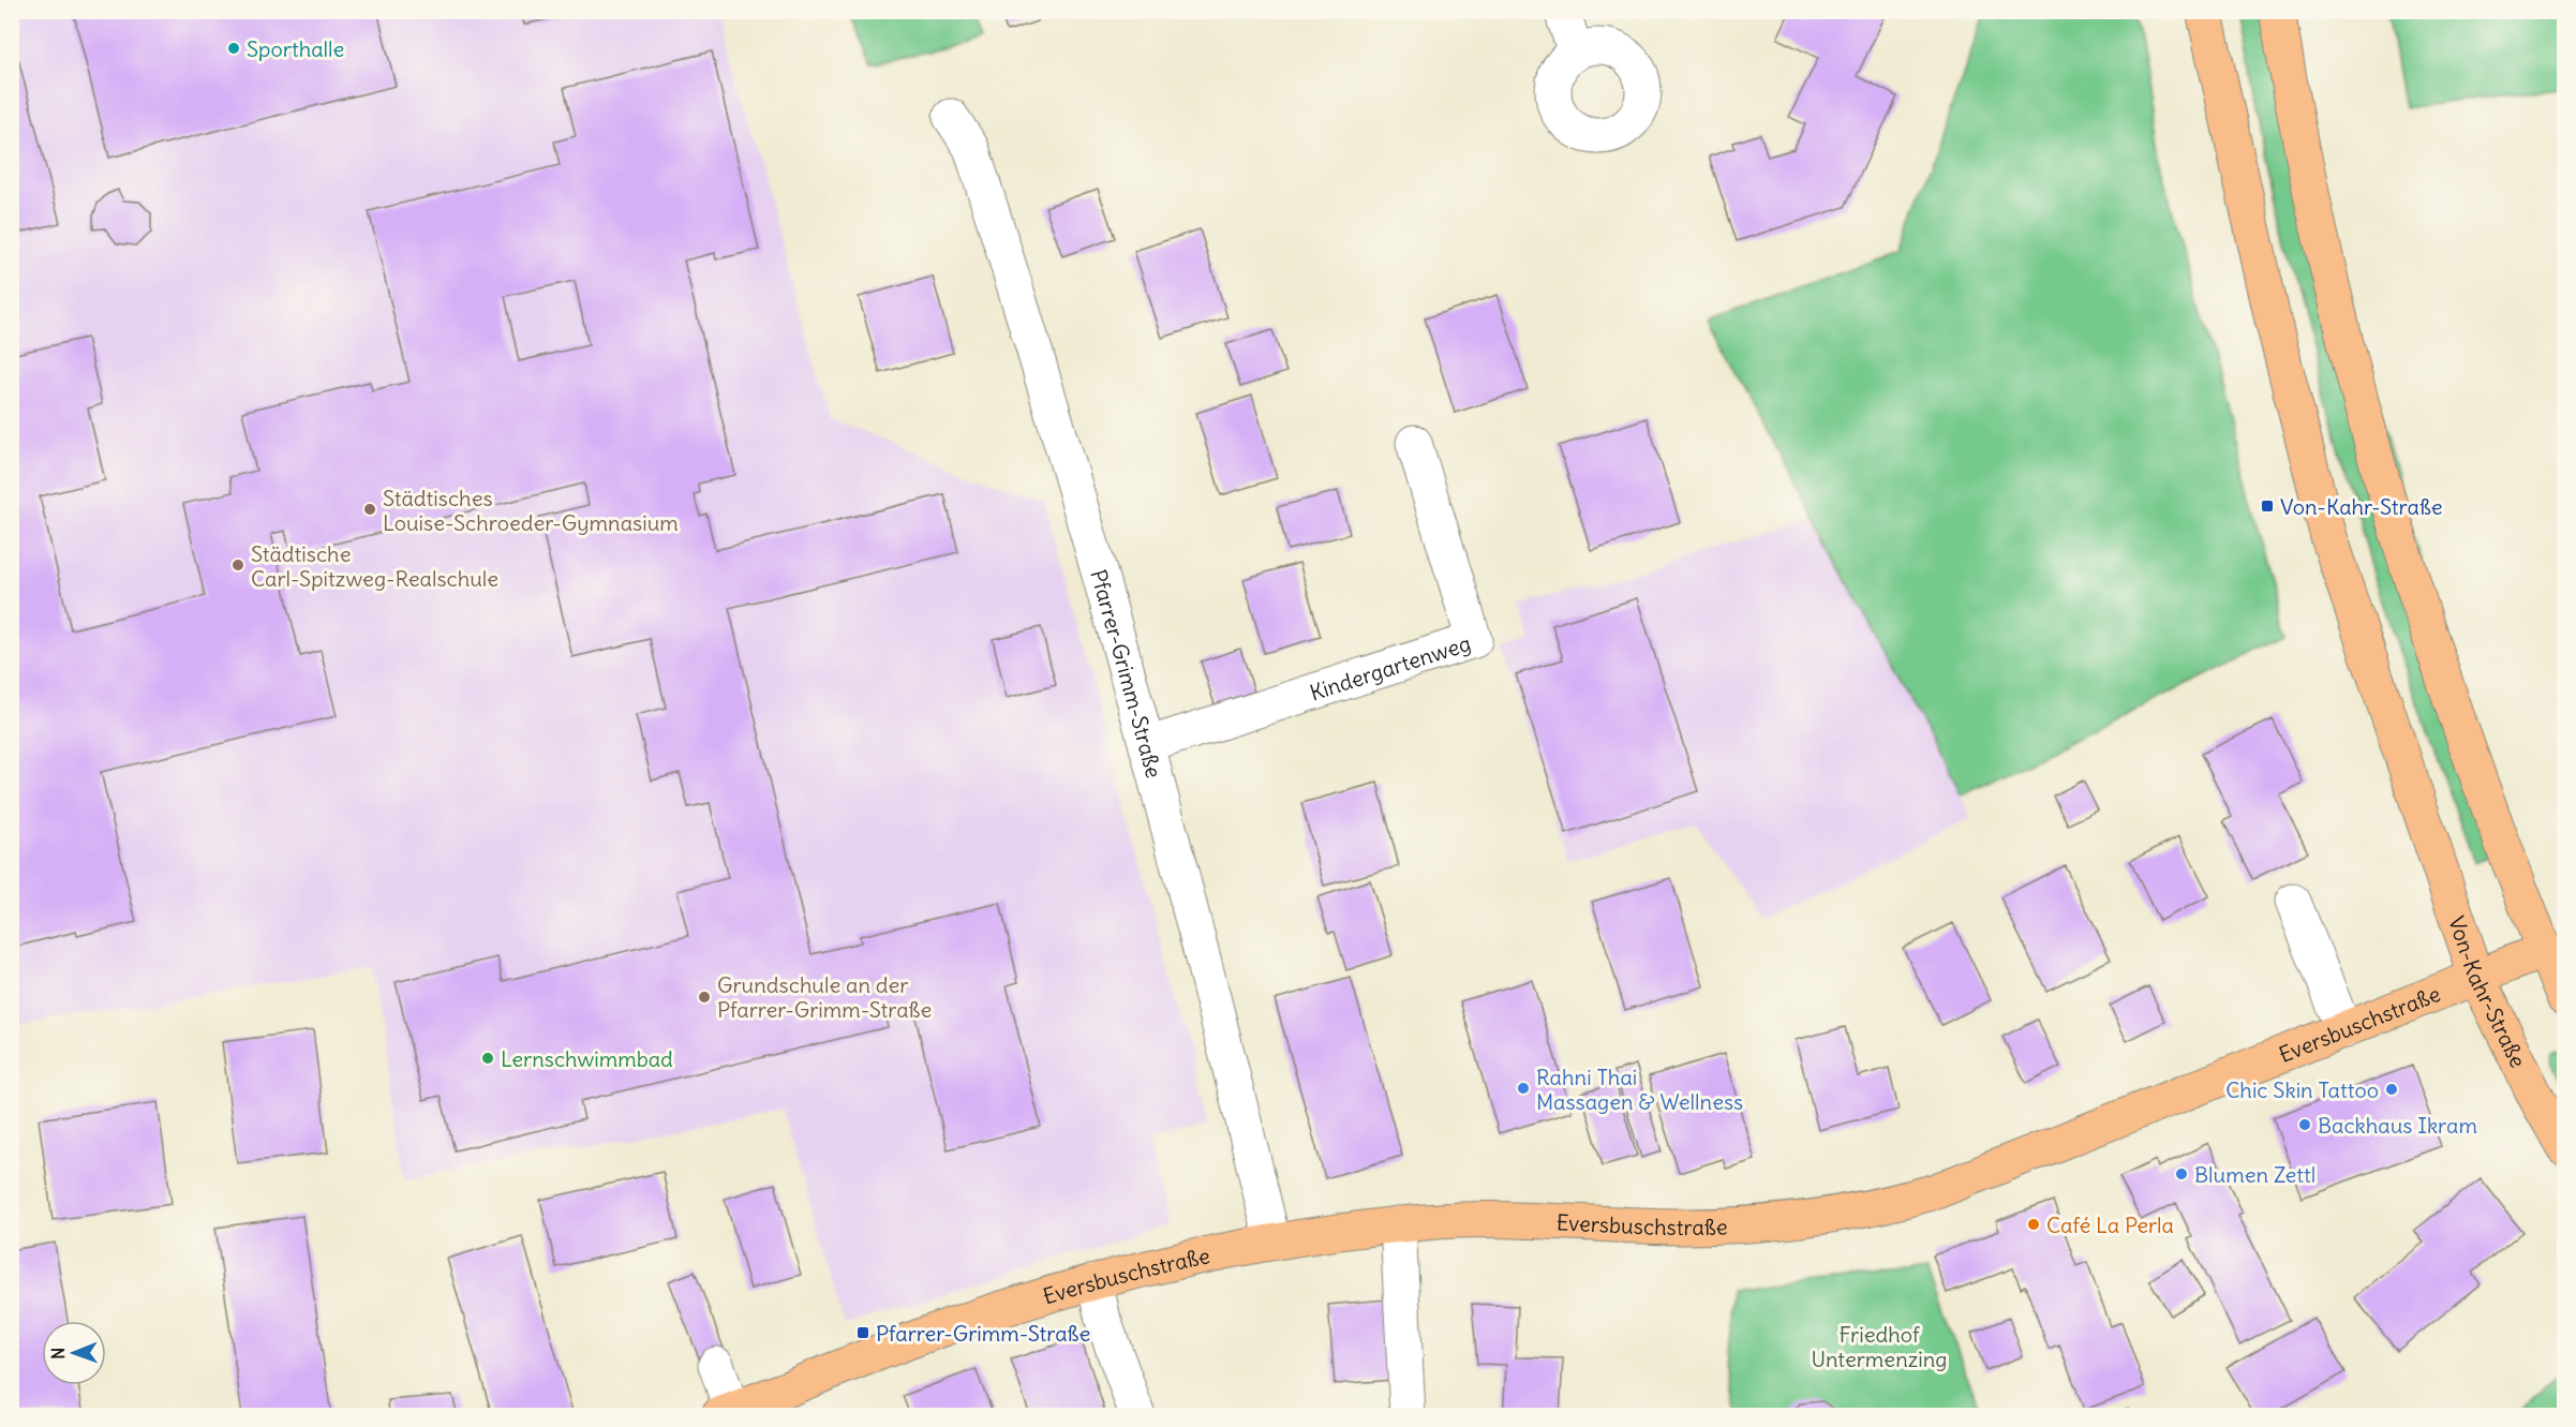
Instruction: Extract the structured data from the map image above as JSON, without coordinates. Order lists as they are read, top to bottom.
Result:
{
  "streets": {
    "main road": ["Von-Kahr-Straße", "Eversbuschstraße"],
    "street": ["Kindergartenweg", "Pfarrer-Grimm-Straße"]
  },
  "crossings": [
    ["Kindergartenweg", "Pfarrer-Grimm-Straße"],
    ["Pfarrer-Grimm-Straße", "Eversbuschstraße"],
    ["Von-Kahr-Straße", "Eversbuschstraße"]
  ],
  "parks": ["Friedhof Untermenzing"],
  "places": {
    "other": [
      "Sporthalle",
      "Städtisches Louise-Schroeder-Gymnasium",
      "Städtische Carl-Spitzweg-Realschule",
      "Grundschule an der Pfarrer-Grimm-Straße",
      "Lernschwimmbad",
      "Rahni Thai Massagen & Wellness",
      "Chic Skin Tattoo",
      "Backhaus Ikram",
      "Blumen Zettl",
      "Café La Perla"
    ],
    "transit": ["Von-Kahr-Straße", "Pfarrer-Grimm-Straße"]
  },
  "north": "left"
}
